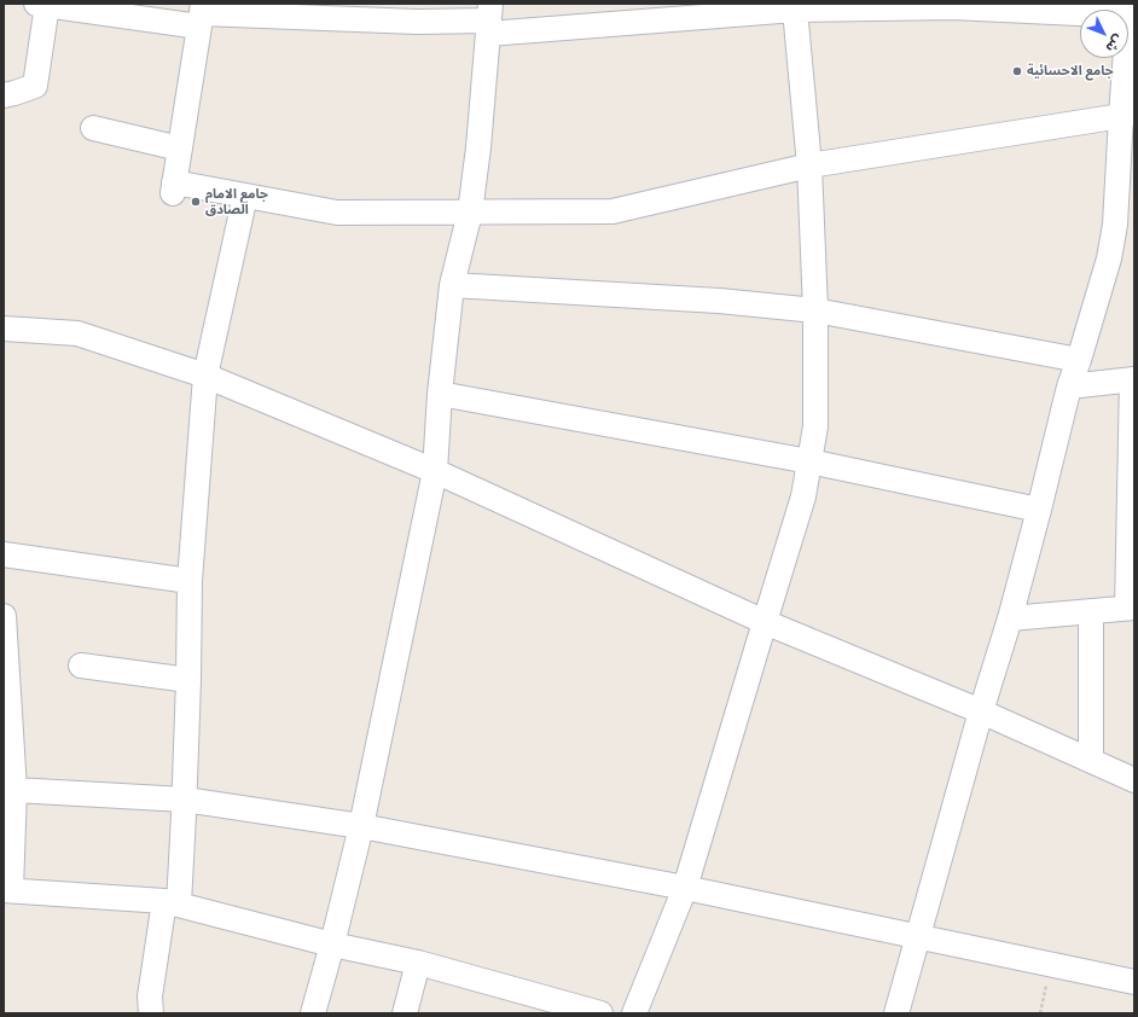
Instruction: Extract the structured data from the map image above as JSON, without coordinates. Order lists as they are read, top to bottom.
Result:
{
  "places": ["جامع الاحسائية", "جامع الامام الصادق"],
  "north": "bottom right"
}
